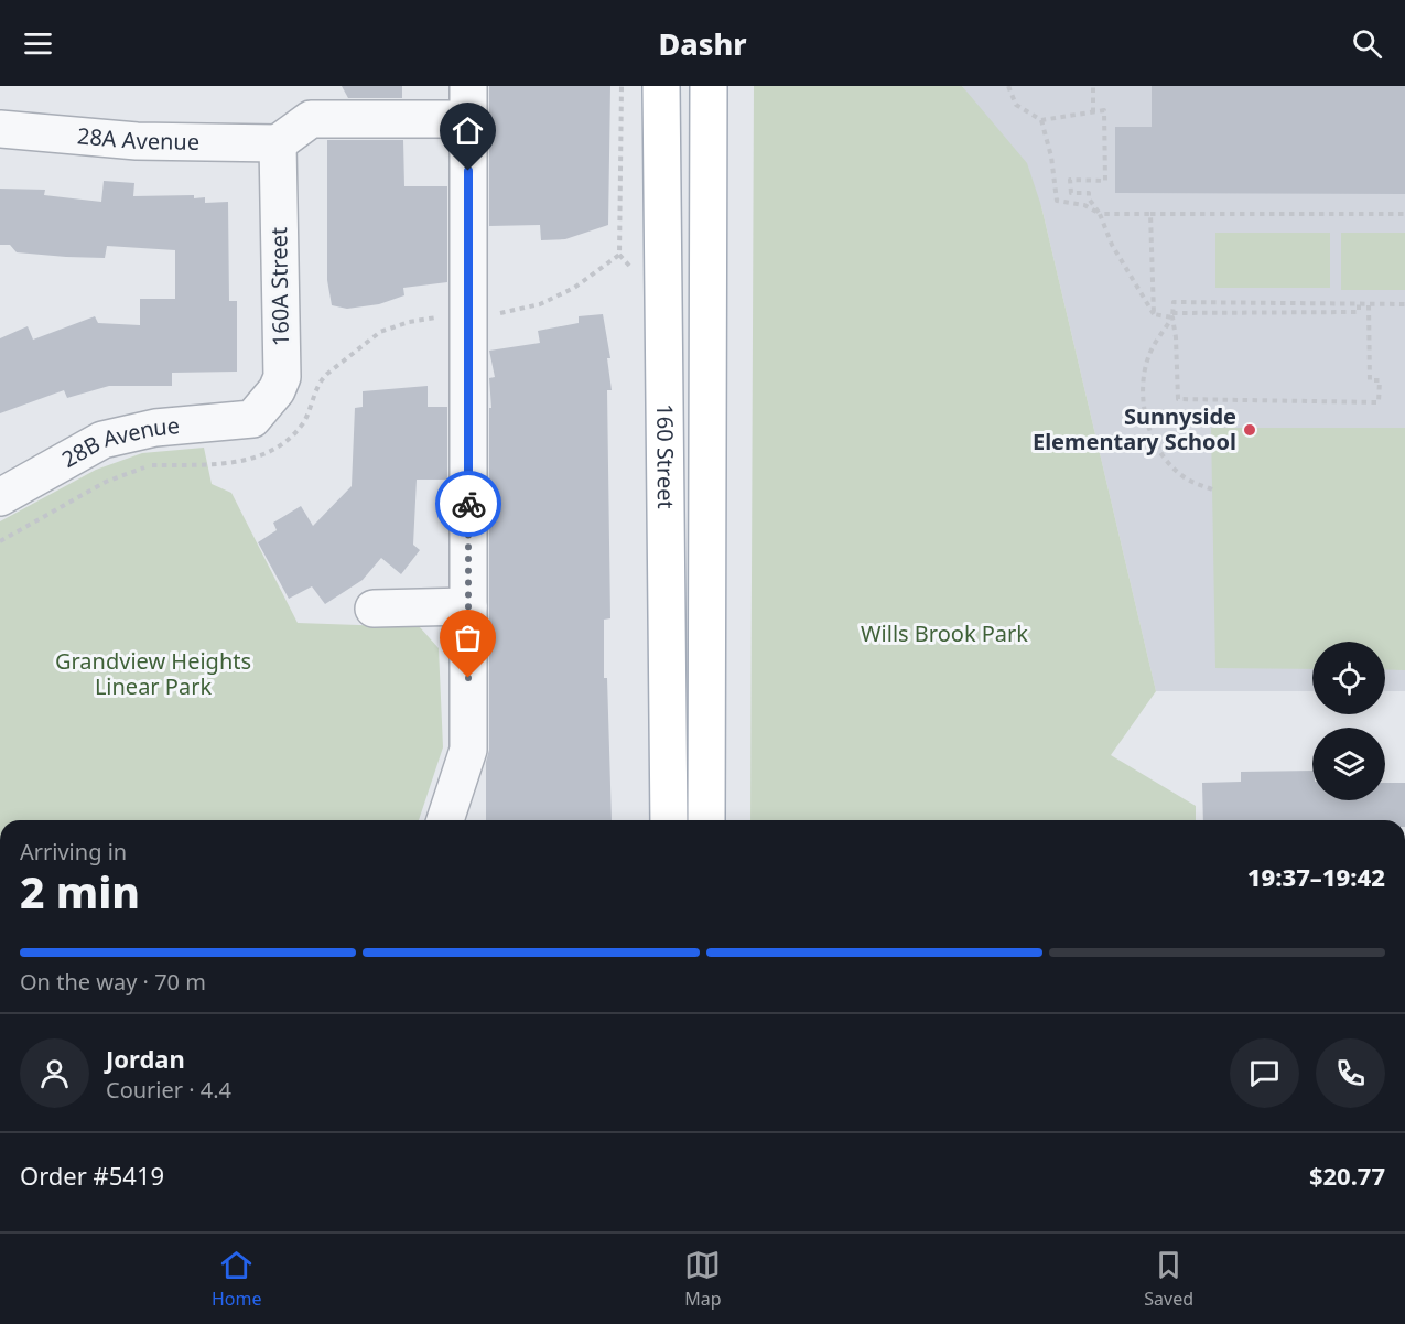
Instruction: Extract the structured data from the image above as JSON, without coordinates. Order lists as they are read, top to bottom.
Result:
{
  "streets": {
    "main road": ["160 Street"],
    "street": ["28A Avenue", "160A Street", "28B Avenue"]
  },
  "crossings": [
    ["28A Avenue", "160A Street"],
    ["160A Street", "28B Avenue"]
  ],
  "parks": ["Wills Brook Park", "Grandview Heights Linear Park"],
  "places": ["Sunnyside Elementary School"],
  "page": {
    "header": "Dashr",
    "heading": ["2 min", "Arriving in", "19:37–19:42"],
    "panel": [
      "Jordan",
      "Courier · 4.4",
      "Order #5419",
      "$20.77"
    ],
    "bar": "On the way · 70 m",
    "tabs": ["Home", "Map", "Saved"]
  }
}
